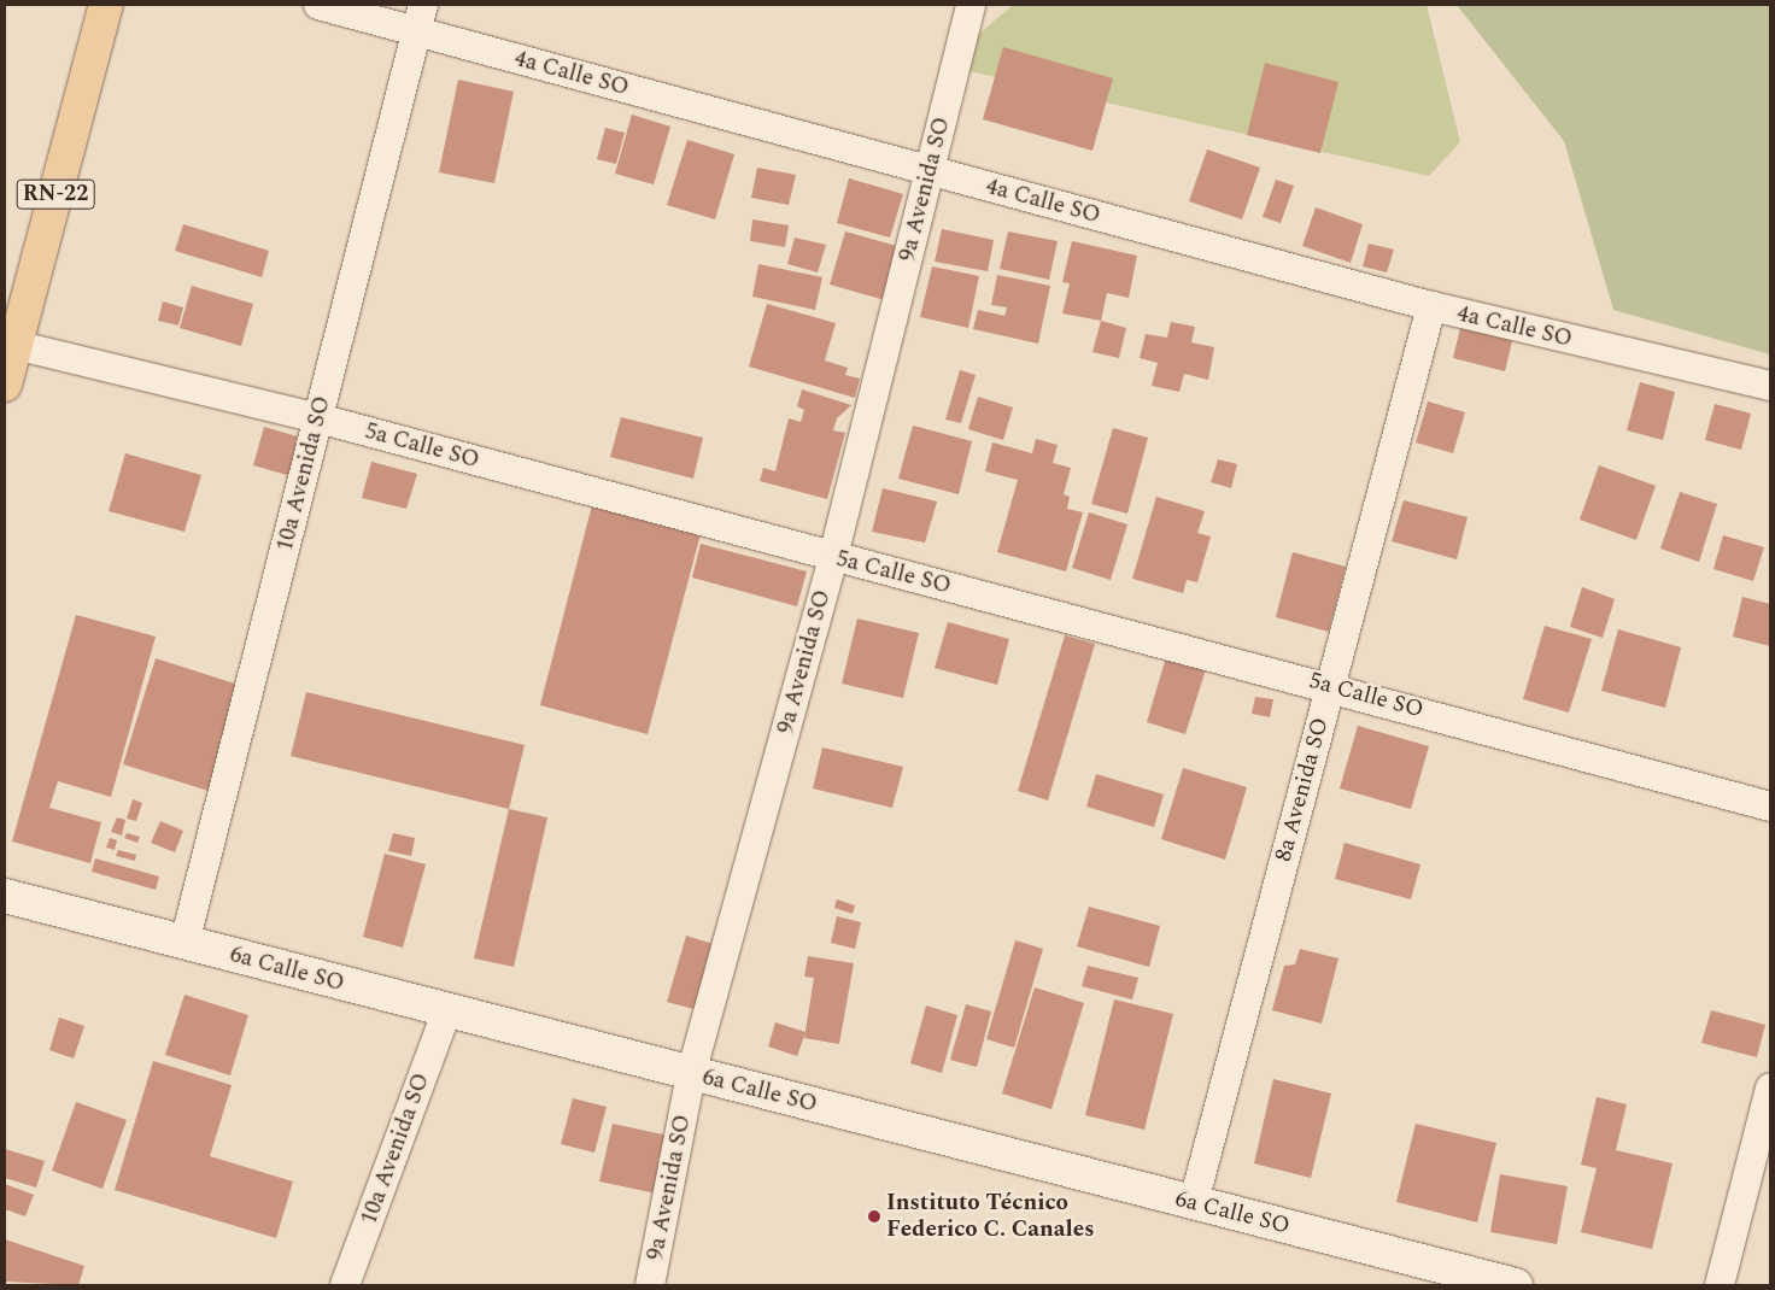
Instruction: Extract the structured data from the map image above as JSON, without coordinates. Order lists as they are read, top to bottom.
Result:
{
  "streets": {
    "main road": ["RN-22"],
    "street": [
      "4a Calle SO",
      "9a Avenida SO",
      "5a Calle SO",
      "10a Avenida SO",
      "8a Avenida SO",
      "6a Calle SO"
    ]
  },
  "crossings": [
    ["4a Calle SO", "9a Avenida SO"],
    ["4a Calle SO", "10a Avenida SO"],
    ["4a Calle SO", "8a Avenida SO"],
    ["9a Avenida SO", "5a Calle SO"],
    ["9a Avenida SO", "6a Calle SO"],
    ["RN-22", "5a Calle SO"],
    ["5a Calle SO", "10a Avenida SO"],
    ["5a Calle SO", "8a Avenida SO"],
    ["10a Avenida SO", "6a Calle SO"],
    ["8a Avenida SO", "6a Calle SO"]
  ],
  "places": ["Instituto Técnico Federico C. Canales"]
}
